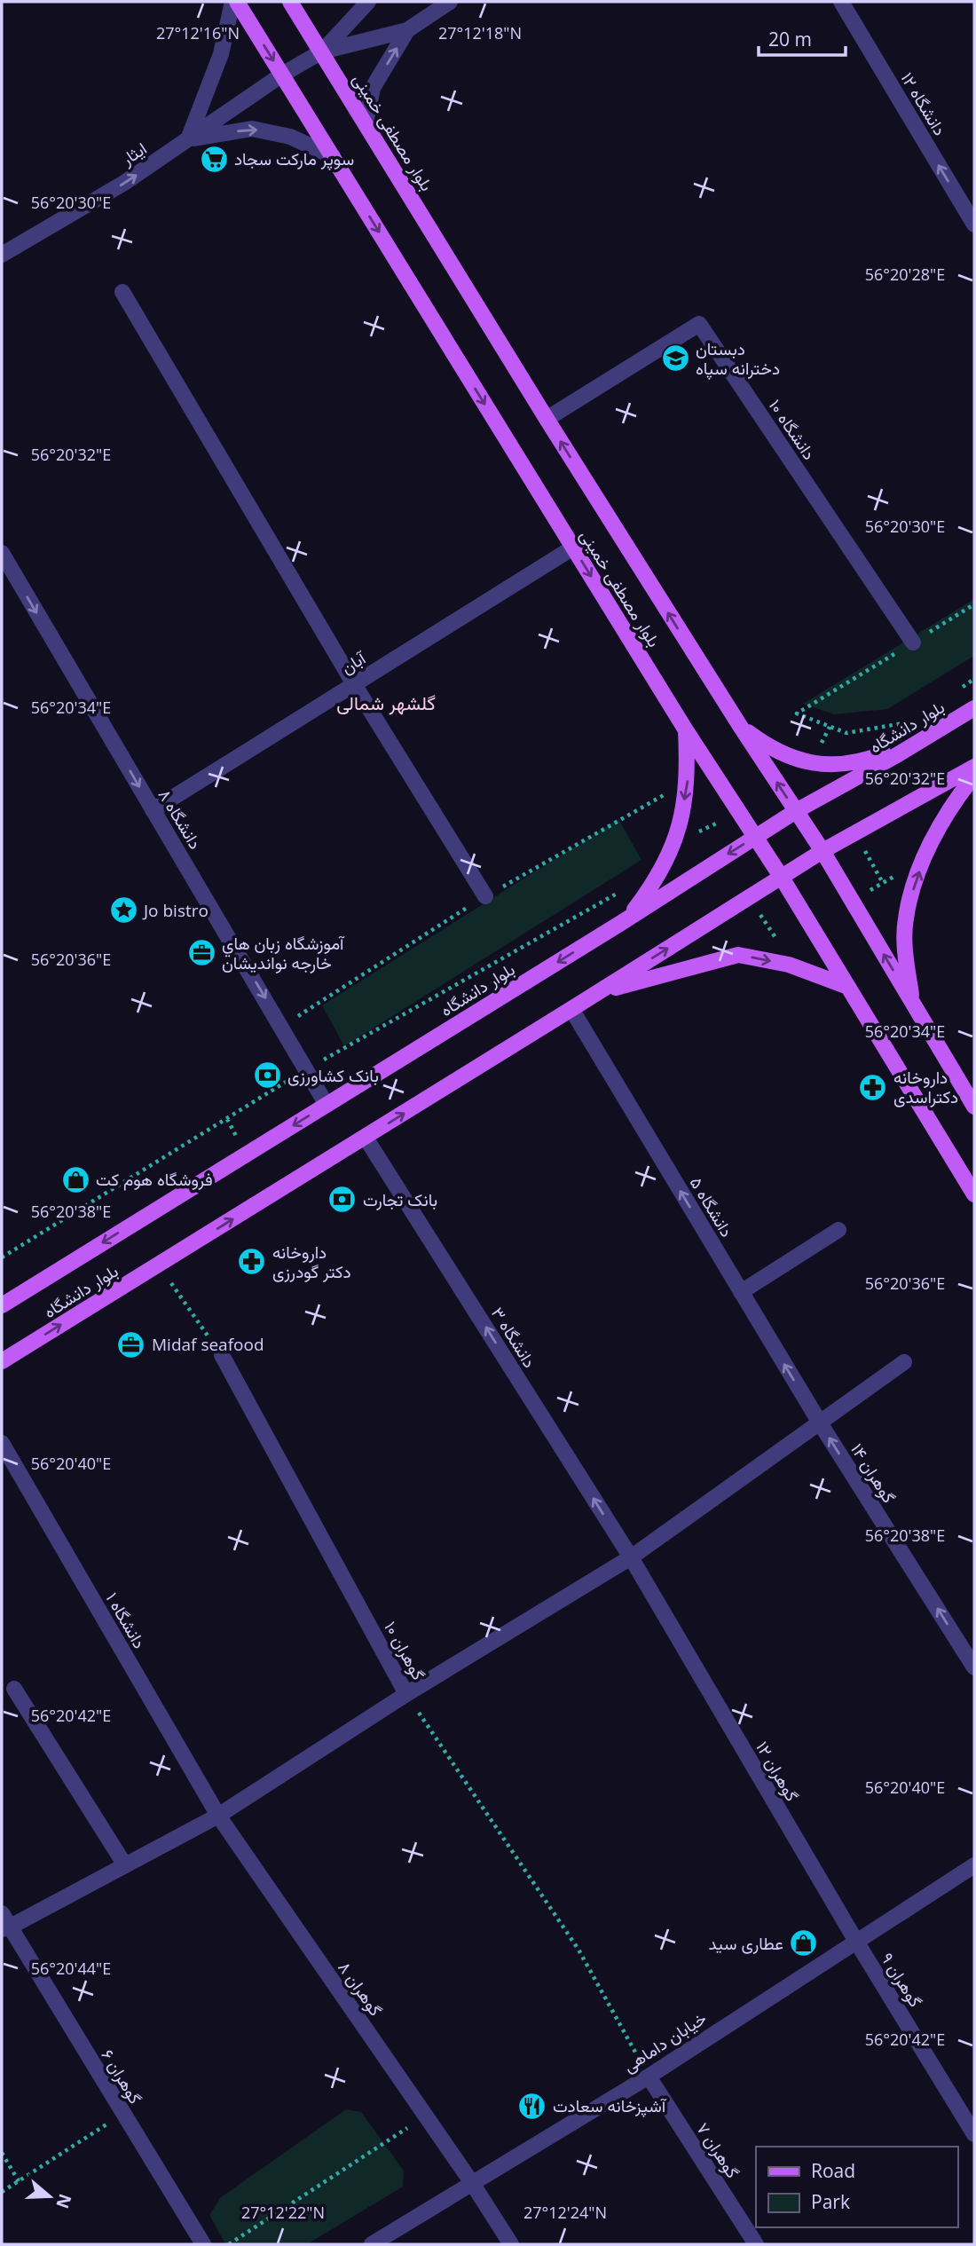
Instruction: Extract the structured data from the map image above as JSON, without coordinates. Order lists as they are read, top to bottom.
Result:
{
  "streets": {
    "main road": ["بلوار مصطفی خمینی", "بلوار دانشگاه"],
    "street": [
      "دانشگاه ۱۲",
      "ایثار",
      "دانشگاه ۱۰",
      "آبان",
      "دانشگاه ۸",
      "دانشگاه ۵",
      "دانشگاه ۳",
      "گوهران ۱۴",
      "دانشگاه ۱",
      "گوهران ۱۰",
      "گوهران ۱۲",
      "گوهران ۹",
      "گوهران ۸",
      "خیابان داماهی",
      "گوهران ۶",
      "گوهران ۷"
    ]
  },
  "crossings": [
    ["بلوار مصطفی خمینی", "ایثار"],
    ["بلوار مصطفی خمینی", "دانشگاه ۱۰"],
    ["بلوار مصطفی خمینی", "آبان"],
    ["بلوار مصطفی خمینی", "بلوار دانشگاه"],
    ["آبان", "دانشگاه ۸"],
    ["بلوار دانشگاه", "دانشگاه ۸"],
    ["بلوار دانشگاه", "دانشگاه ۵"],
    ["بلوار دانشگاه", "دانشگاه ۳"],
    ["دانشگاه ۵", "گوهران ۱۴"],
    ["دانشگاه ۳", "گوهران ۱۲"],
    ["دانشگاه ۱", "گوهران ۸"],
    ["گوهران ۱۰", "خیابان داماهی"],
    ["گوهران ۱۰", "گوهران ۷"],
    ["گوهران ۱۲", "گوهران ۹"],
    ["گوهران ۱۲", "خیابان داماهی"],
    ["گوهران ۹", "خیابان داماهی"],
    ["گوهران ۸", "خیابان داماهی"],
    ["خیابان داماهی", "گوهران ۷"]
  ],
  "one_way": [
    "دانشگاه ۱۲",
    "ایثار",
    "دانشگاه ۸",
    "دانشگاه ۵",
    "دانشگاه ۳",
    "گوهران ۱۴"
  ],
  "districts": ["گلشهر شمالی"],
  "places": {
    "supermarket": ["سوپر مارکت سجاد"],
    "school or university": ["دبستان دخترانه سپاه"],
    "place": ["Jo bistro"],
    "office": ["آموزشگاه زبان هاي خارجه نوانديشان", "Midaf seafood"],
    "bank": ["بانک کشاورزی", "بانک تجارت"],
    "pharmacy": ["داروخانه دکتراسدی", "داروخانه دکتر گودرزی"],
    "shop": ["فروشگاه هوم کت", "عطاری سید"],
    "restaurant": ["آشپزخانه سعادت"]
  },
  "legend": ["Road", "Park"],
  "scale_bar": "20 m",
  "north": "right",
  "coordinates": [
    "27°12'18\"N",
    "27°12'16\"N",
    "56°20'30\"E",
    "56°20'28\"E",
    "56°20'32\"E",
    "56°20'34\"E",
    "56°20'36\"E",
    "56°20'38\"E",
    "56°20'40\"E",
    "56°20'42\"E",
    "56°20'44\"E",
    "27°12'22\"N",
    "27°12'24\"N"
  ]
}
